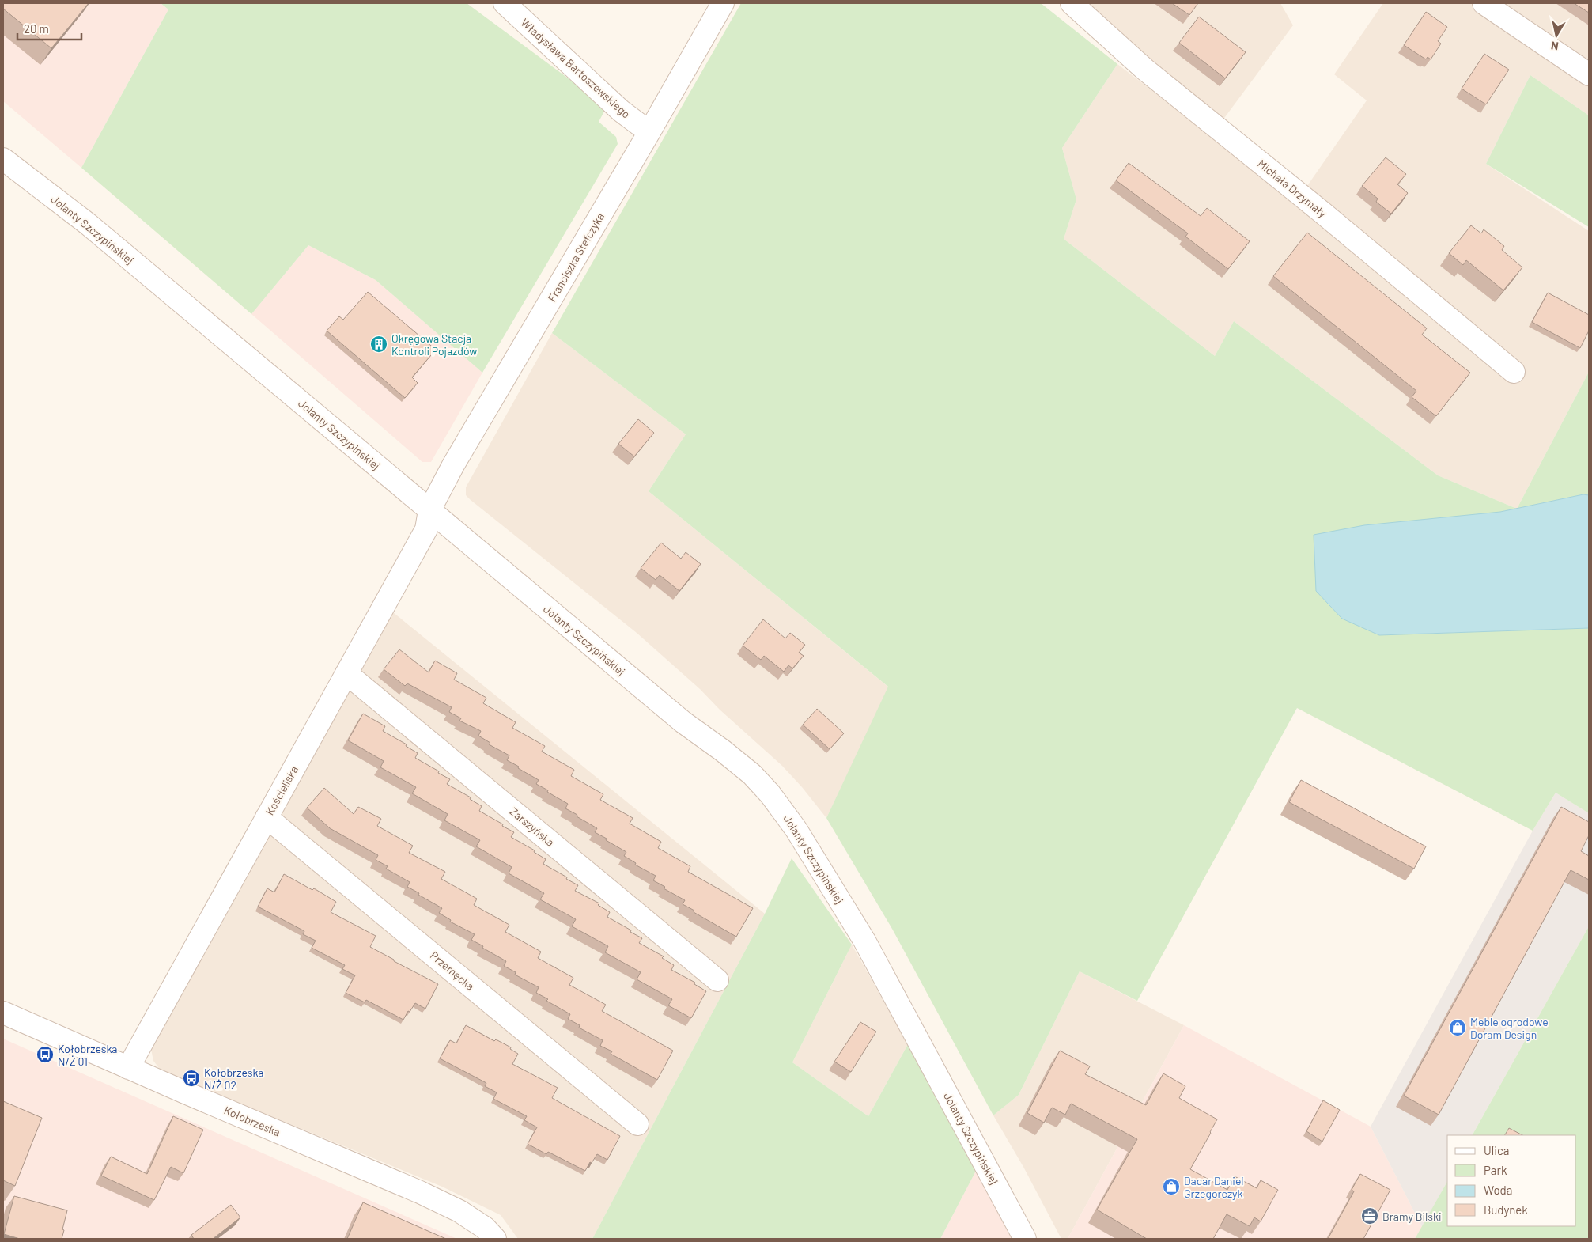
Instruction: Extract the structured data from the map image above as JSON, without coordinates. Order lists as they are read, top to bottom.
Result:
{
  "streets": {
    "street": [
      "Władysława Bartoszewskiego",
      "Michała Drzymały",
      "Jolanty Szczypińskiej",
      "Franciszka Stefczyka",
      "Kościeliska",
      "Zarszyńska",
      "Przemęcka",
      "Kołobrzeska"
    ]
  },
  "crossings": [
    ["Władysława Bartoszewskiego", "Franciszka Stefczyka"],
    ["Jolanty Szczypińskiej", "Franciszka Stefczyka"],
    ["Jolanty Szczypińskiej", "Kościeliska"],
    ["Franciszka Stefczyka", "Kościeliska"],
    ["Kościeliska", "Zarszyńska"],
    ["Kościeliska", "Przemęcka"],
    ["Kościeliska", "Kołobrzeska"]
  ],
  "places": {
    "building": ["Okręgowa Stacja Kontroli Pojazdów"],
    "shop": ["Meble ogrodowe Doram Design", "Dacar Daniel Grzegorczyk"],
    "bus stop": ["Kołobrzeska N/Ż 01", "Kołobrzeska N/Ż 02"],
    "office": ["Bramy Bilski"]
  },
  "legend": [
    "Ulica",
    "Park",
    "Woda",
    "Budynek"
  ],
  "scale_bar": "20 m",
  "north": "bottom"
}
